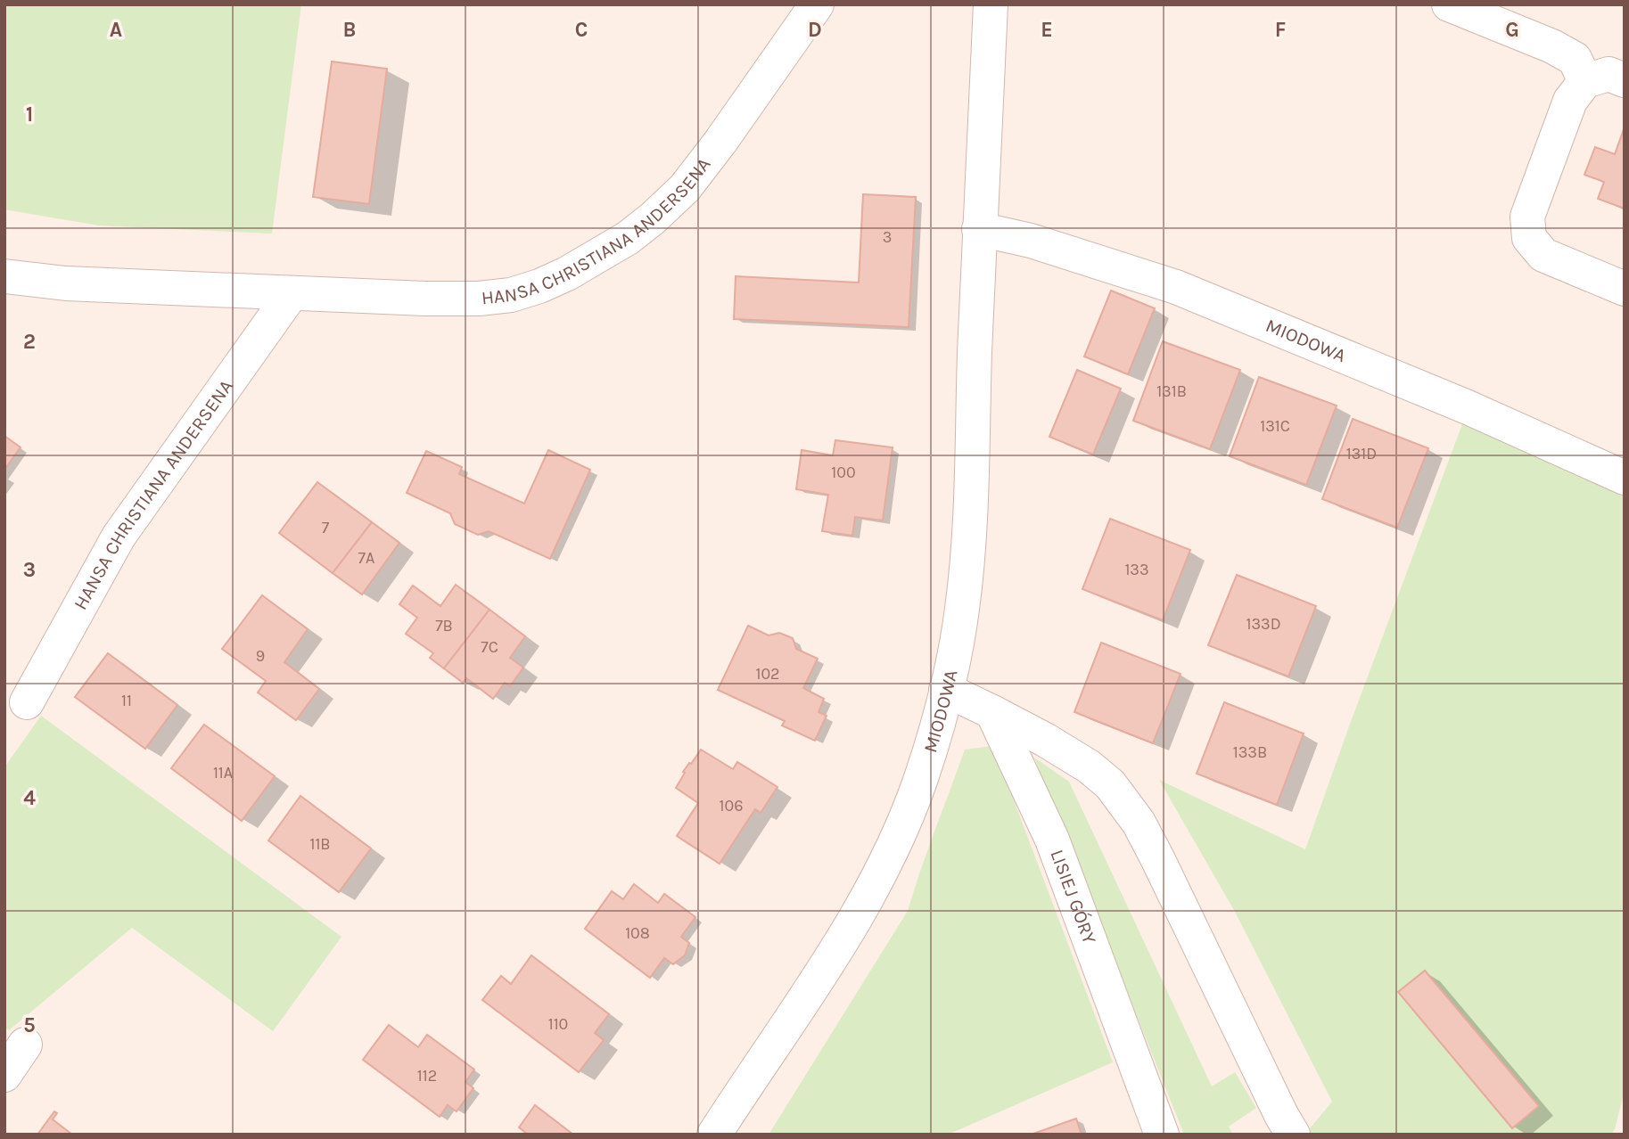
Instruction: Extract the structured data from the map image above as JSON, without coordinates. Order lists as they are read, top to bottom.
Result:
{
  "streets": {
    "street": ["HANSA CHRISTIANA ANDERSENA", "MIODOWA", "LISIEJ GÓRY"]
  },
  "house_numbers": [
    "3",
    "131B",
    "131C",
    "131D",
    "100",
    "7",
    "7A",
    "133",
    "133D",
    "7B",
    "7C",
    "9",
    "102",
    "11",
    "133B",
    "11A",
    "106",
    "11B",
    "108",
    "110",
    "112"
  ],
  "grid": {
    "columns": [
      "A",
      "B",
      "C",
      "D",
      "E",
      "F",
      "G"
    ],
    "rows": [
      "1",
      "2",
      "3",
      "4",
      "5"
    ]
  }
}
